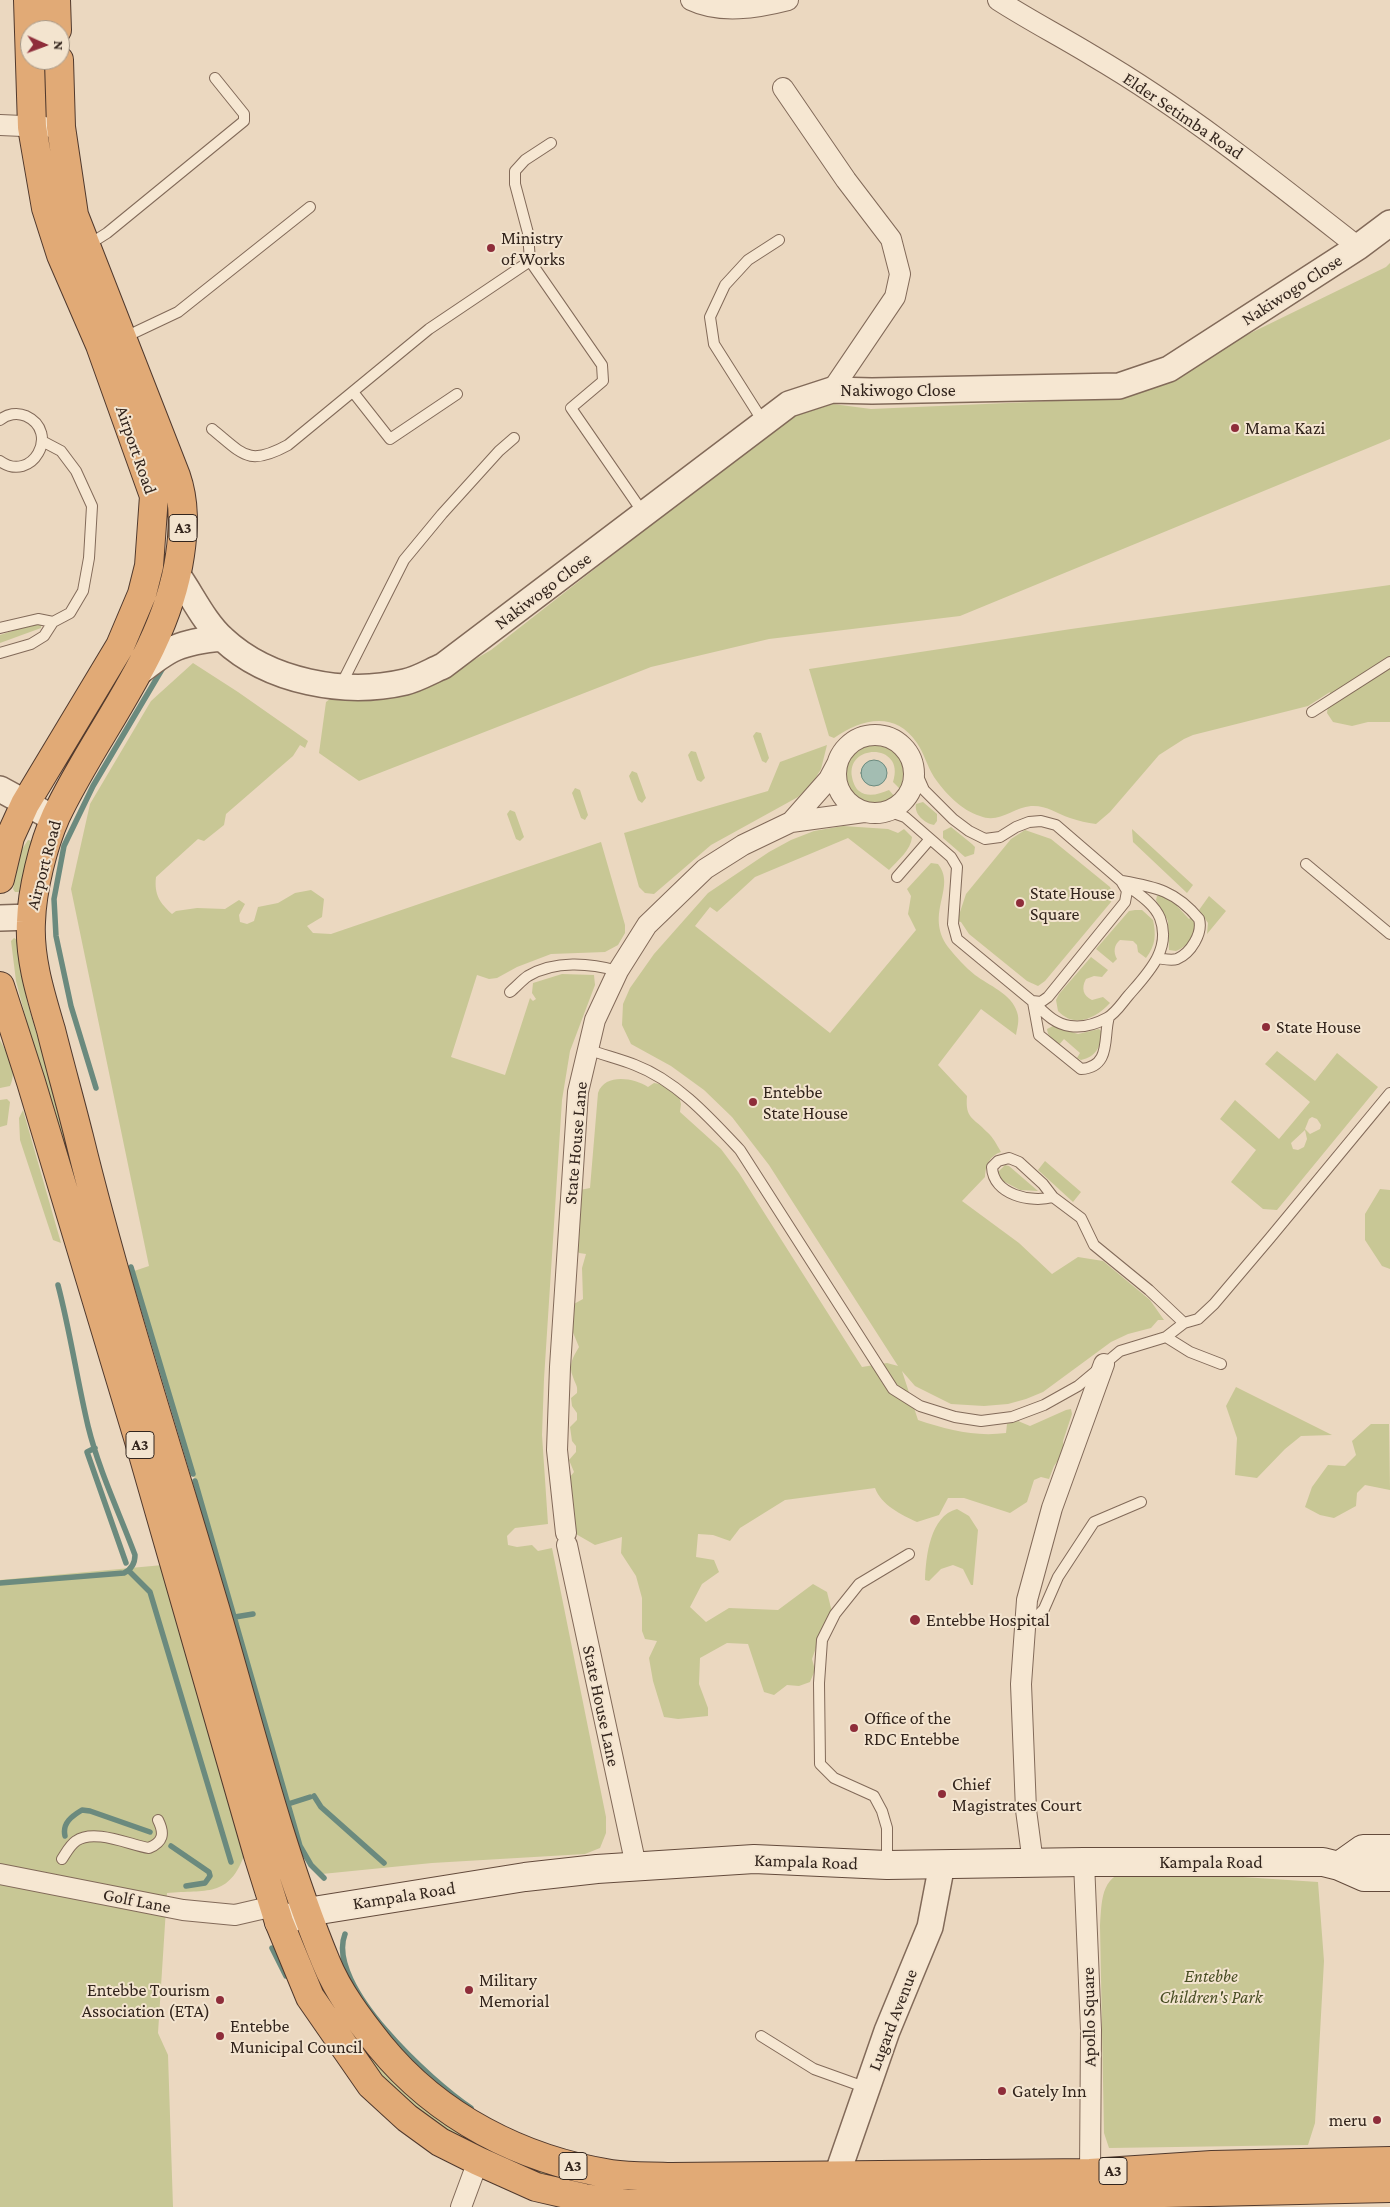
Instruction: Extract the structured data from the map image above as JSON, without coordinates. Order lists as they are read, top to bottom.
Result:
{
  "streets": {
    "highway": ["Airport Road", "A3"],
    "main road": ["Kampala Road"],
    "street": [
      "Elder Setimba Road",
      "Nakiwogo Close",
      "State House Lane",
      "Golf Lane",
      "Apollo Square",
      "Lugard Avenue"
    ]
  },
  "crossings": [
    ["Elder Setimba Road", "Nakiwogo Close"],
    ["Nakiwogo Close", "Airport Road"],
    ["Airport Road", "A3"],
    ["A3", "Kampala Road"],
    ["A3", "Golf Lane"],
    ["A3", "Apollo Square"],
    ["A3", "Lugard Avenue"],
    ["State House Lane", "Kampala Road"],
    ["Kampala Road", "Golf Lane"],
    ["Kampala Road", "Apollo Square"],
    ["Kampala Road", "Lugard Avenue"]
  ],
  "parks": ["Entebbe Children's Park"],
  "places": [
    "Ministry of Works",
    "Mama Kazi",
    "State House Square",
    "State House",
    "Entebbe State House",
    "Entebbe Hospital",
    "Office of the RDC Entebbe",
    "Chief Magistrates Court",
    "Military Memorial",
    "Entebbe Tourism Association (ETA)",
    "Entebbe Municipal Council",
    "Gately Inn",
    "meru"
  ],
  "north": "right"
}
